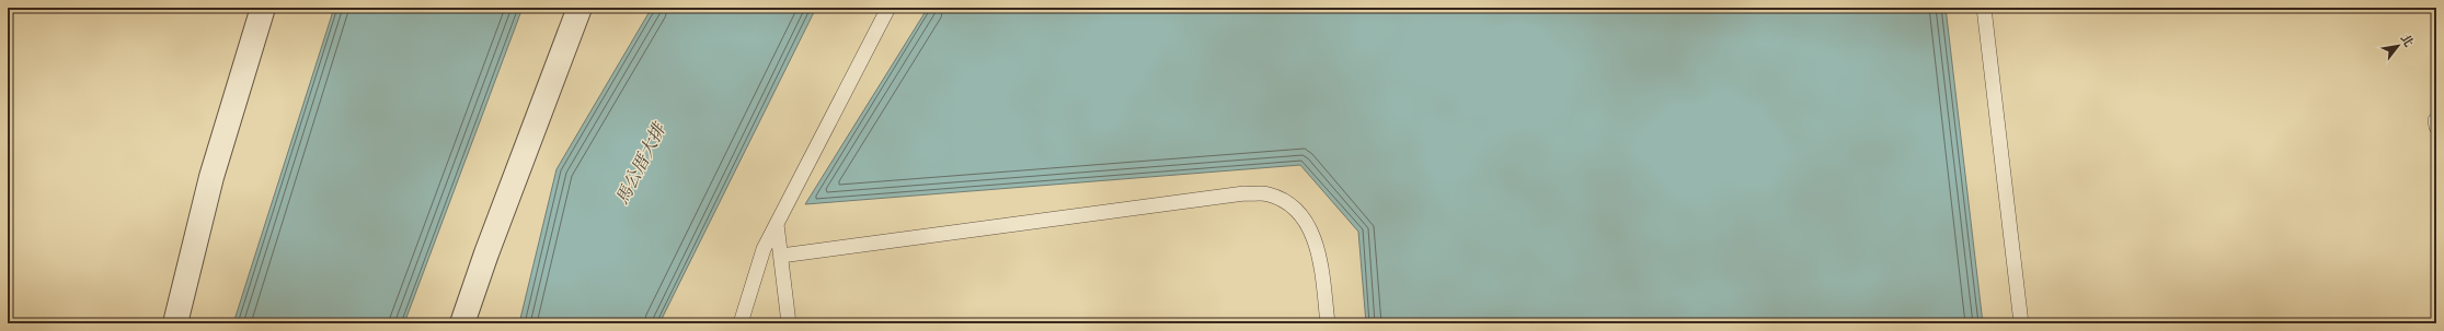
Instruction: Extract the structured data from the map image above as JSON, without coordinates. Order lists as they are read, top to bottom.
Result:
{
  "water": ["馬公厝大排"],
  "north": "top right"
}
